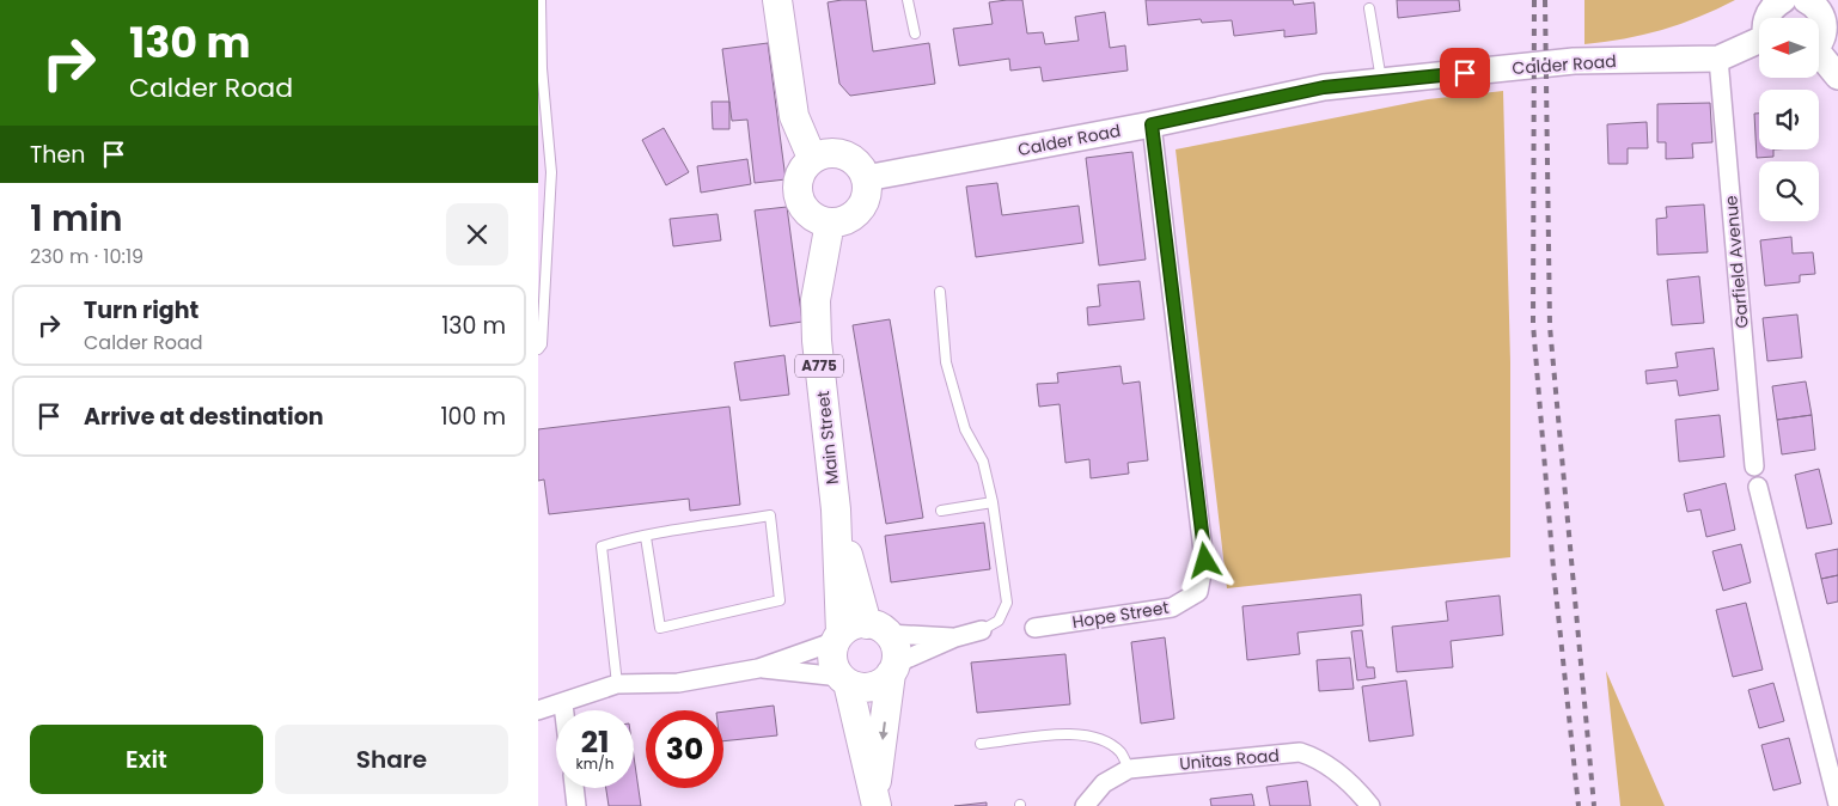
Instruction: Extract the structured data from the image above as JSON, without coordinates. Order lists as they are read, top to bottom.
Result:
{
  "streets": {
    "main road": ["Calder Road", "A775", "Main Street"],
    "street": ["Garfield Avenue", "Hope Street", "Unitas Road"]
  },
  "crossings": [
    ["Calder Road", "Garfield Avenue"],
    ["Calder Road", "Main Street"],
    ["Calder Road", "Hope Street"]
  ],
  "north": "left",
  "page": {
    "turn": ["130 m", "Calder Road"],
    "then": "Then",
    "heading": ["1 min", "230 m · 10:19"],
    "list": [
      {
        "name": "Turn right",
        "note": "Calder Road",
        "value": "130 m"
      },
      {
        "name": "Arrive at destination",
        "value": "100 m"
      }
    ],
    "speed": "21 km/h",
    "limit": "30",
    "buttons": ["Exit", "Share"]
  }
}
